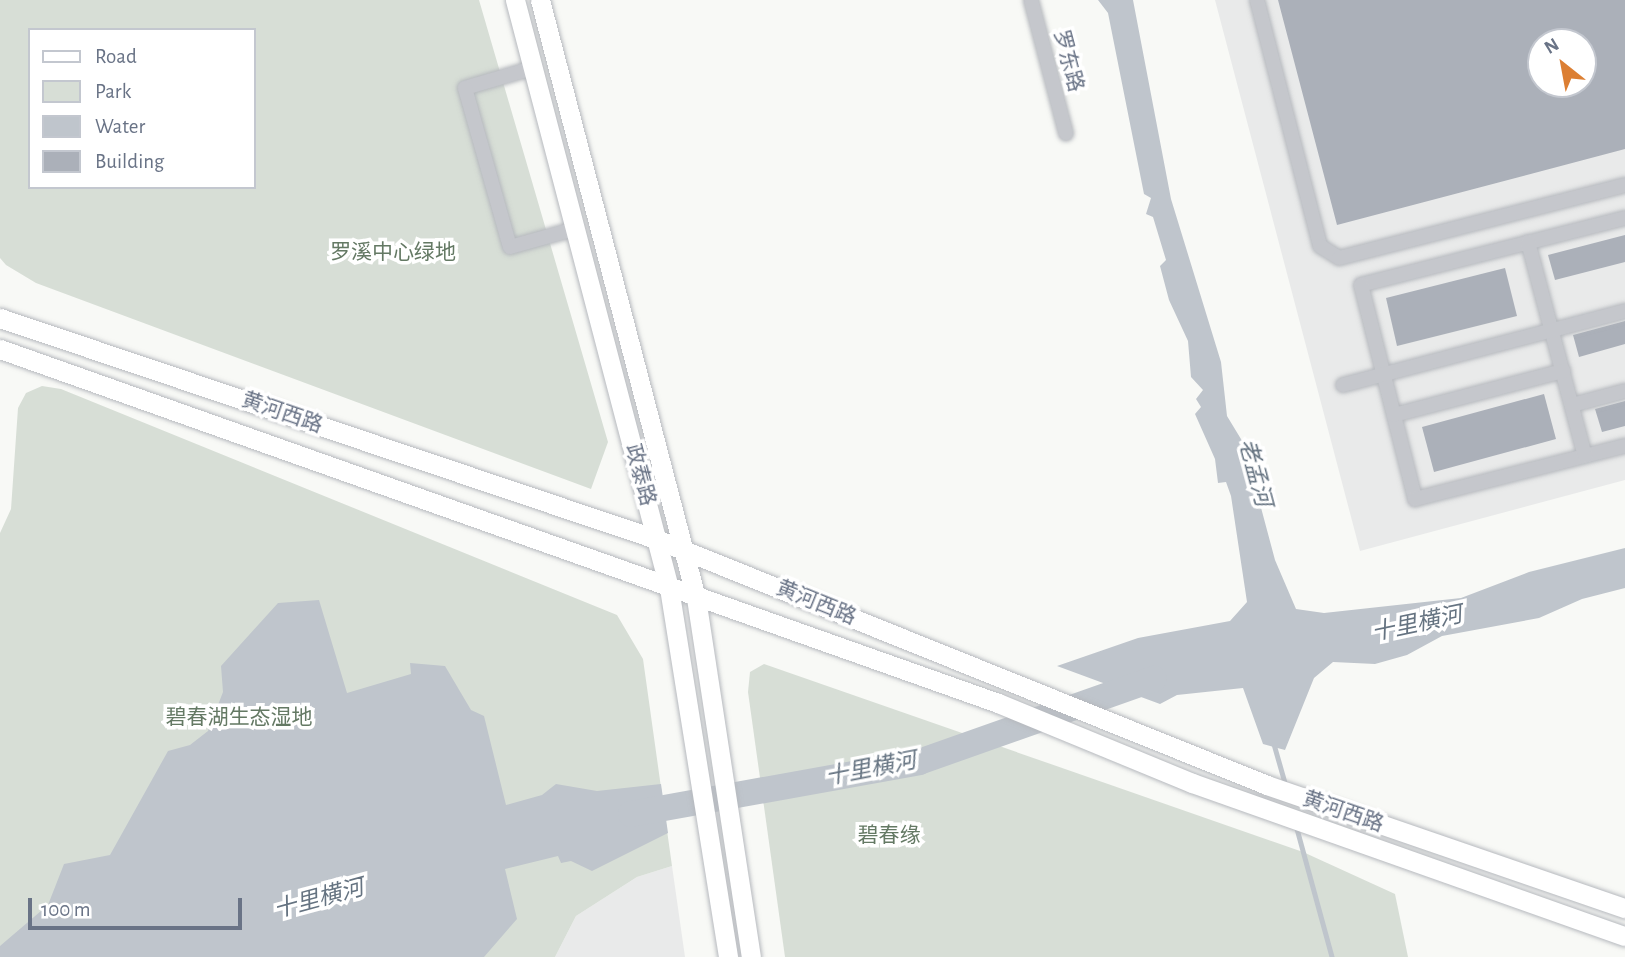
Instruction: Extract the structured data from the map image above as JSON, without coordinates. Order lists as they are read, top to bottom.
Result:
{
  "streets": {
    "main road": ["黄河西路", "政泰路"],
    "street": ["罗东路"]
  },
  "crossings": [
    ["黄河西路", "政泰路"]
  ],
  "water": ["老孟河", "十里横河"],
  "parks": ["罗溪中心绿地", "碧春湖生态湿地", "碧春缘"],
  "legend": [
    "Road",
    "Park",
    "Water",
    "Building"
  ],
  "scale_bar": "100 m",
  "north": "top left"
}
